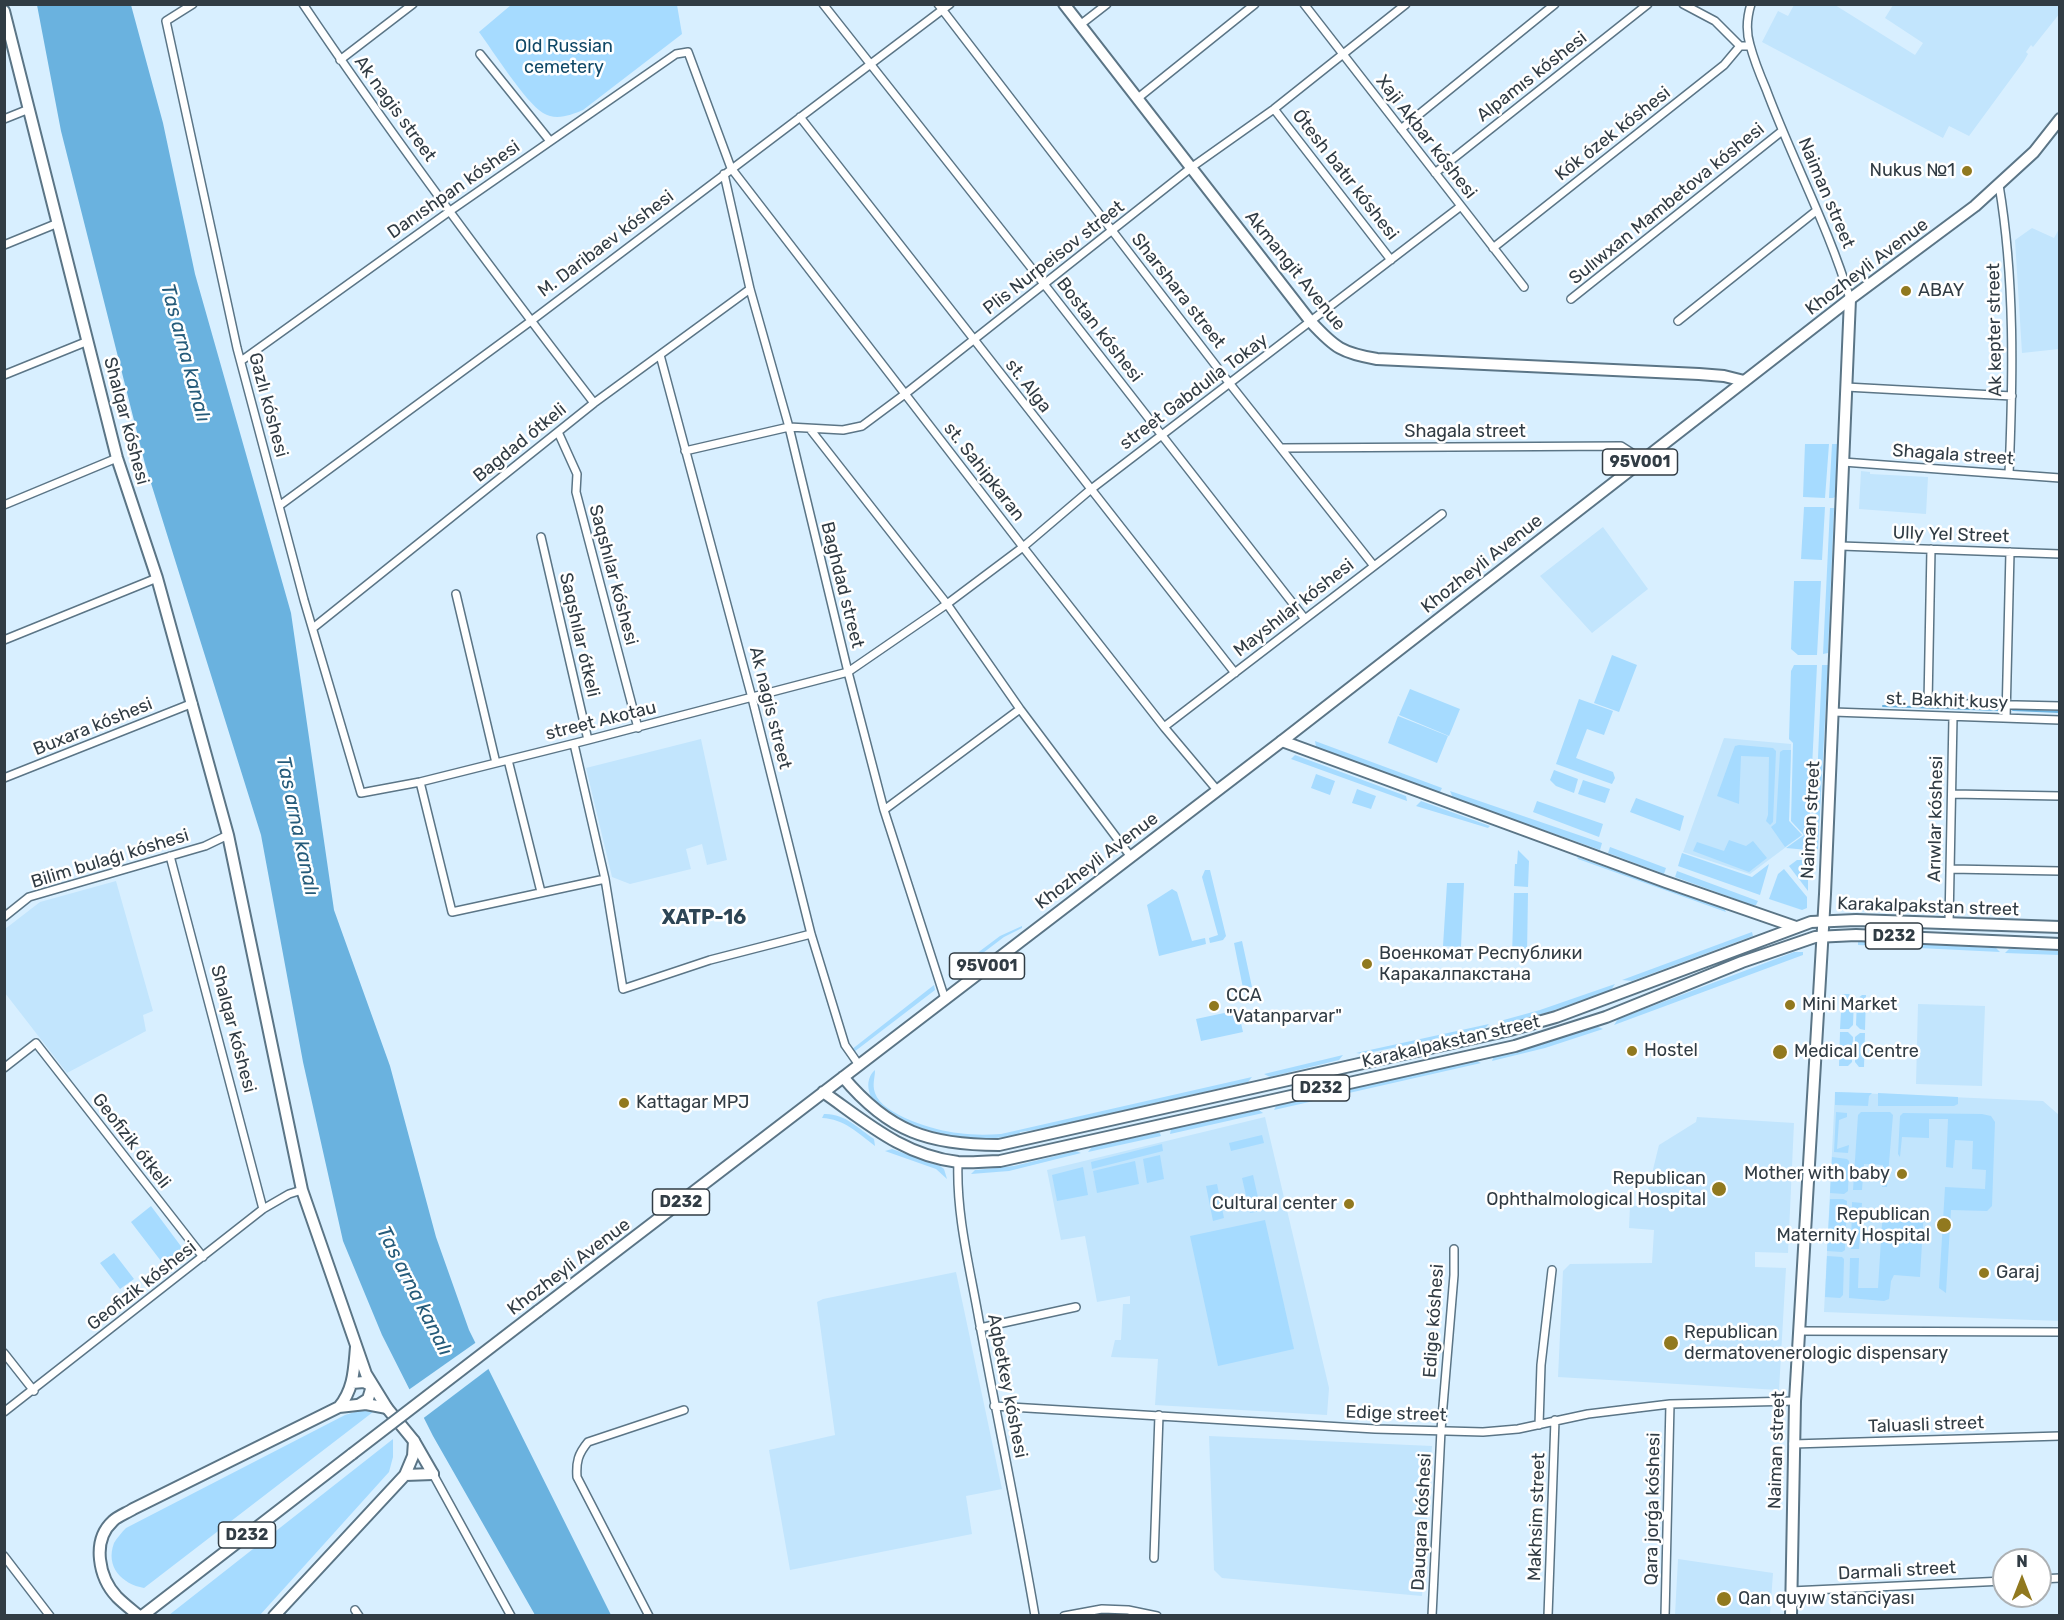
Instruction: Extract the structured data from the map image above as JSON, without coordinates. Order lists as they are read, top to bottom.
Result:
{
  "streets": {
    "main road": [
      "Naiman street",
      "Khozheyli Avenue",
      "Akmangit Avenue",
      "Shalqar kóshesi",
      "95V001",
      "Karakalpakstan street",
      "D232"
    ],
    "street": [
      "Alpamıs kóshesi",
      "Ak nagis street",
      "Kók ózek kóshesi",
      "Xaji Akbar kóshesi",
      "Ótesh batır kóshesi",
      "Danıshpan kóshesi",
      "Sulıwxan Mambetova kóshesi",
      "M. Daribaev kóshesi",
      "Plis Nurpeisov street",
      "Sharshara street",
      "Bostan kóshesi",
      "Ak kepter street",
      "st. Alga",
      "street Gabdulla Tokay",
      "Gazlı kóshesi",
      "Shagala street",
      "Bagdad ótkeli",
      "st. Sahipkaran",
      "Ully Yel Street",
      "Saqshılar kóshesi",
      "Baghdad street",
      "Mayshılar kóshesi",
      "Saqshılar ótkeli",
      "st. Bakhit kusy",
      "street Akotau",
      "Buxara kóshesi",
      "Arıwlar kóshesi",
      "Bilim bulaǵı kóshesi",
      "Geofizik ótkeli",
      "Geofizik kóshesi",
      "Edige kóshesi",
      "Aqbetkey kóshesi",
      "Edige street",
      "Taluasli street",
      "Qara jorǵa kóshesi",
      "Makhsim street",
      "Dauqara kóshesi",
      "Darmali street"
    ]
  },
  "crossings": [
    ["Alpamıs kóshesi", "Xaji Akbar kóshesi"],
    ["Ak nagis street", "Danıshpan kóshesi"],
    ["Ak nagis street", "M. Daribaev kóshesi"],
    ["Ak nagis street", "Plis Nurpeisov street"],
    ["Ak nagis street", "Khozheyli Avenue"],
    ["Ak nagis street", "Bagdad ótkeli"],
    ["Ak nagis street", "street Akotau"],
    ["Kók ózek kóshesi", "Xaji Akbar kóshesi"],
    ["Xaji Akbar kóshesi", "Plis Nurpeisov street"],
    ["Xaji Akbar kóshesi", "street Gabdulla Tokay"],
    ["Ótesh batır kóshesi", "Plis Nurpeisov street"],
    ["Ótesh batır kóshesi", "street Gabdulla Tokay"],
    ["Danıshpan kóshesi", "Gazlı kóshesi"],
    ["Danıshpan kóshesi", "st. Sahipkaran"],
    ["Naiman street", "Sulıwxan Mambetova kóshesi"],
    ["Naiman street", "Khozheyli Avenue"],
    ["Naiman street", "Shagala street"],
    ["Naiman street", "Ully Yel Street"],
    ["Naiman street", "st. Bakhit kusy"],
    ["Naiman street", "Karakalpakstan street"],
    ["Naiman street", "Edige street"],
    ["Naiman street", "Taluasli street"],
    ["Naiman street", "Darmali street"],
    ["M. Daribaev kóshesi", "Sharshara street"],
    ["M. Daribaev kóshesi", "Bostan kóshesi"],
    ["M. Daribaev kóshesi", "st. Alga"],
    ["M. Daribaev kóshesi", "Gazlı kóshesi"],
    ["M. Daribaev kóshesi", "st. Sahipkaran"],
    ["M. Daribaev kóshesi", "Baghdad street"],
    ["Plis Nurpeisov street", "Akmangit Avenue"],
    ["Plis Nurpeisov street", "Sharshara street"],
    ["Plis Nurpeisov street", "Bostan kóshesi"],
    ["Plis Nurpeisov street", "st. Alga"],
    ["Plis Nurpeisov street", "st. Sahipkaran"],
    ["Plis Nurpeisov street", "Baghdad street"],
    ["Khozheyli Avenue", "Akmangit Avenue"],
    ["Khozheyli Avenue", "Ak kepter street"],
    ["Khozheyli Avenue", "Shagala street"],
    ["Khozheyli Avenue", "st. Sahipkaran"],
    ["Khozheyli Avenue", "Baghdad street"],
    ["Khozheyli Avenue", "Karakalpakstan street"],
    ["Akmangit Avenue", "street Gabdulla Tokay"],
    ["Sharshara street", "street Gabdulla Tokay"],
    ["Sharshara street", "Shagala street"],
    ["Sharshara street", "Mayshılar kóshesi"],
    ["Bostan kóshesi", "street Gabdulla Tokay"],
    ["Bostan kóshesi", "Mayshılar kóshesi"],
    ["Ak kepter street", "Shagala street"],
    ["st. Alga", "street Gabdulla Tokay"],
    ["st. Alga", "Mayshılar kóshesi"],
    ["street Gabdulla Tokay", "st. Sahipkaran"],
    ["street Gabdulla Tokay", "Baghdad street"],
    ["street Gabdulla Tokay", "street Akotau"],
    ["Gazlı kóshesi", "Bagdad ótkeli"],
    ["Gazlı kóshesi", "street Akotau"],
    ["Shalqar kóshesi", "Buxara kóshesi"],
    ["Shalqar kóshesi", "Bilim bulaǵı kóshesi"],
    ["Shalqar kóshesi", "Geofizik kóshesi"],
    ["Bagdad ótkeli", "Saqshılar kóshesi"],
    ["Bagdad ótkeli", "Baghdad street"],
    ["st. Sahipkaran", "Mayshılar kóshesi"],
    ["Ully Yel Street", "st. Bakhit kusy"],
    ["Saqshılar kóshesi", "street Akotau"],
    ["Baghdad street", "street Akotau"],
    ["Saqshılar ótkeli", "street Akotau"],
    ["st. Bakhit kusy", "Arıwlar kóshesi"],
    ["Arıwlar kóshesi", "Karakalpakstan street"],
    ["Karakalpakstan street", "Aqbetkey kóshesi"],
    ["Geofizik ótkeli", "Geofizik kóshesi"],
    ["Edige kóshesi", "Edige street"],
    ["Edige kóshesi", "Dauqara kóshesi"],
    ["Aqbetkey kóshesi", "Edige street"],
    ["Edige street", "Qara jorǵa kóshesi"],
    ["Edige street", "Makhsim street"],
    ["Edige street", "Dauqara kóshesi"]
  ],
  "districts": ["XATP-16"],
  "water": ["Tas arna kanalı"],
  "parks": ["Old Russian cemetery"],
  "places": [
    "Nukus №1",
    "ABAY",
    "Военкомат Республики Каракалпакстана",
    "Mini Market",
    "CCA \"Vatanparvar\"",
    "Hostel",
    "Medical Centre",
    "Kattagar MPJ",
    "Mother with baby",
    "Republican Ophthalmological Hospital",
    "Cultural center",
    "Republican Maternity Hospital",
    "Garaj",
    "Republican dermatovenerologic dispensary",
    "Qan quyıw stanciyası"
  ],
  "north": "top"
}
